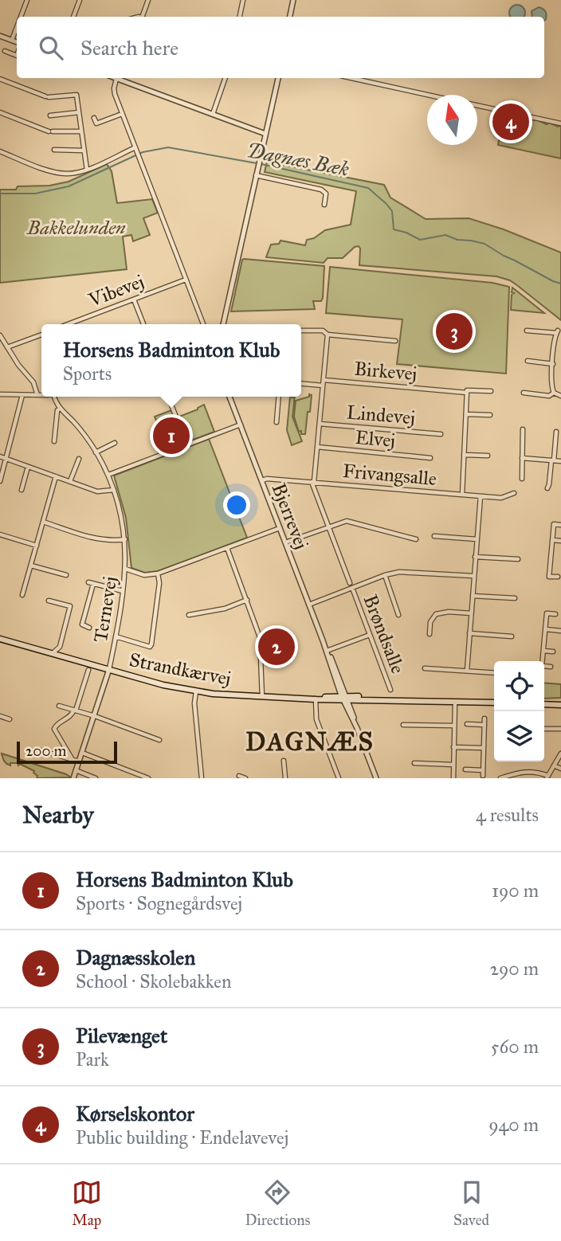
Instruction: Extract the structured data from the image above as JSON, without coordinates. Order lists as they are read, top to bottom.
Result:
{
  "streets": {
    "main road": ["Strandkærvej"],
    "street": [
      "Vibevej",
      "Birkevej",
      "Lindevej",
      "Elvej",
      "Frivangsalle",
      "Bjerrevej",
      "Ternevej",
      "Brøndsalle"
    ]
  },
  "crossings": [
    ["Frivangsalle", "Bjerrevej"],
    ["Frivangsalle", "Brøndsalle"],
    ["Bjerrevej", "Strandkærvej"],
    ["Ternevej", "Strandkærvej"]
  ],
  "districts": ["DAGNÆS"],
  "water": ["Dagnæs Bæk"],
  "parks": ["Bakkelunden"],
  "scale_bar": "200 m",
  "north": "top",
  "page": {
    "search": "Search here",
    "pins": [
      "4",
      "3",
      "1",
      "2"
    ],
    "popup": ["Horsens Badminton Klub", "Sports"],
    "scale": "200 m",
    "heading": ["Nearby", "4 results"],
    "list": [
      {
        "mark": "1",
        "name": "Horsens Badminton Klub",
        "note": "Sports · Sognegårdsvej",
        "value": "190 m"
      },
      {
        "mark": "2",
        "name": "Dagnæsskolen",
        "note": "School · Skolebakken",
        "value": "290 m"
      },
      {
        "mark": "3",
        "name": "Pilevænget",
        "note": "Park",
        "value": "560 m"
      },
      {
        "mark": "4",
        "name": "Kørselskontor",
        "note": "Public building · Endelavevej",
        "value": "940 m"
      }
    ],
    "nav": ["Map", "Directions", "Saved"]
  }
}
